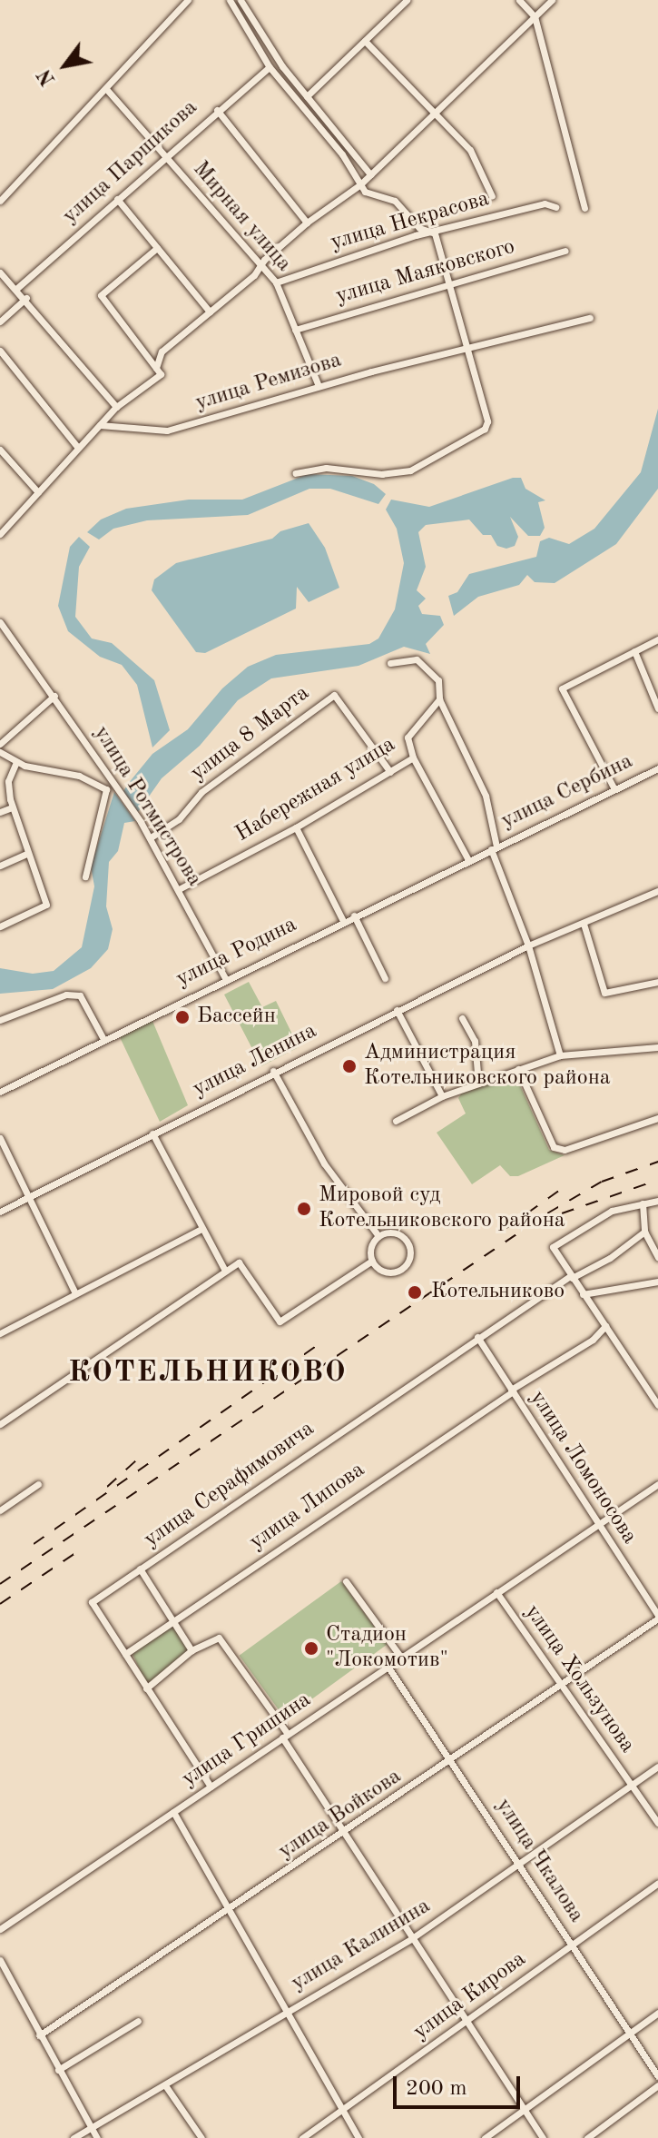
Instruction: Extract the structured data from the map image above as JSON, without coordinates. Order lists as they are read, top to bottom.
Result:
{
  "streets": {
    "street": [
      "улица Паршикова",
      "Мирная улица",
      "улица Некрасова",
      "улица Маяковского",
      "улица Ремизова",
      "улица 8 Марта",
      "Набережная улица",
      "улица Сербина",
      "улица Ротмистрова",
      "улица Родина",
      "улица Ленина",
      "улица Ломоносова",
      "улица Серафимовича",
      "улица Липова",
      "улица Хользунова",
      "улица Гришина",
      "улица Войкова",
      "улица Чкалова",
      "улица Калинина",
      "улица Кирова"
    ]
  },
  "crossings": [
    ["улица Паршикова", "Мирная улица"],
    ["Мирная улица", "улица Некрасова"],
    ["Мирная улица", "улица Маяковского"],
    ["Мирная улица", "улица Ремизова"],
    ["улица 8 Марта", "Набережная улица"],
    ["улица 8 Марта", "улица Ротмистрова"],
    ["Набережная улица", "улица Ротмистрова"],
    ["улица Сербина", "улица Родина"],
    ["улица Ротмистрова", "улица Родина"],
    ["улица Ломоносова", "улица Серафимовича"],
    ["улица Ломоносова", "улица Липова"],
    ["улица Ломоносова", "улица Гришина"],
    ["улица Ломоносова", "улица Войкова"],
    ["улица Серафимовича", "улица Липова"],
    ["улица Серафимовича", "улица Гришина"],
    ["улица Хользунова", "улица Гришина"],
    ["улица Хользунова", "улица Войкова"],
    ["улица Хользунова", "улица Калинина"],
    ["улица Гришина", "улица Чкалова"],
    ["улица Войкова", "улица Чкалова"],
    ["улица Чкалова", "улица Калинина"],
    ["улица Чкалова", "улица Кирова"]
  ],
  "districts": ["КОТЕЛЬНИКОВО"],
  "places": [
    "Бассейн",
    "Администрация Котельниковского района",
    "Мировой суд Котельниковского района",
    "Котельниково",
    "Стадион \"Локомотив\""
  ],
  "scale_bar": "200 m",
  "north": "bottom left"
}
